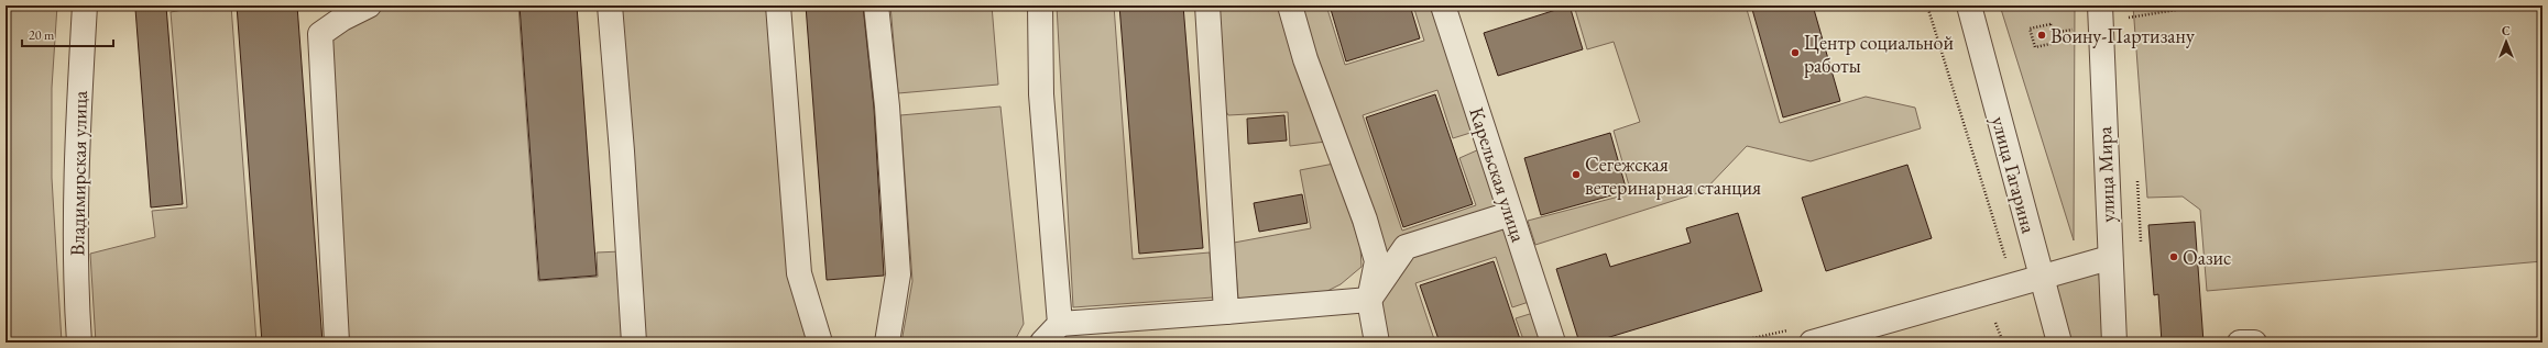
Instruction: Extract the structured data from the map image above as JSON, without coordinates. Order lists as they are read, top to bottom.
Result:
{
  "streets": {
    "street": [
      "Владимирская улица",
      "Карельская улица",
      "улица Гагарина",
      "улица Мира"
    ]
  },
  "places": [
    "Воину-Партизану",
    "Центр социальной работы",
    "Сегежская ветеринарная станция",
    "Оазис"
  ],
  "scale_bar": "20 m",
  "north": "top"
}
